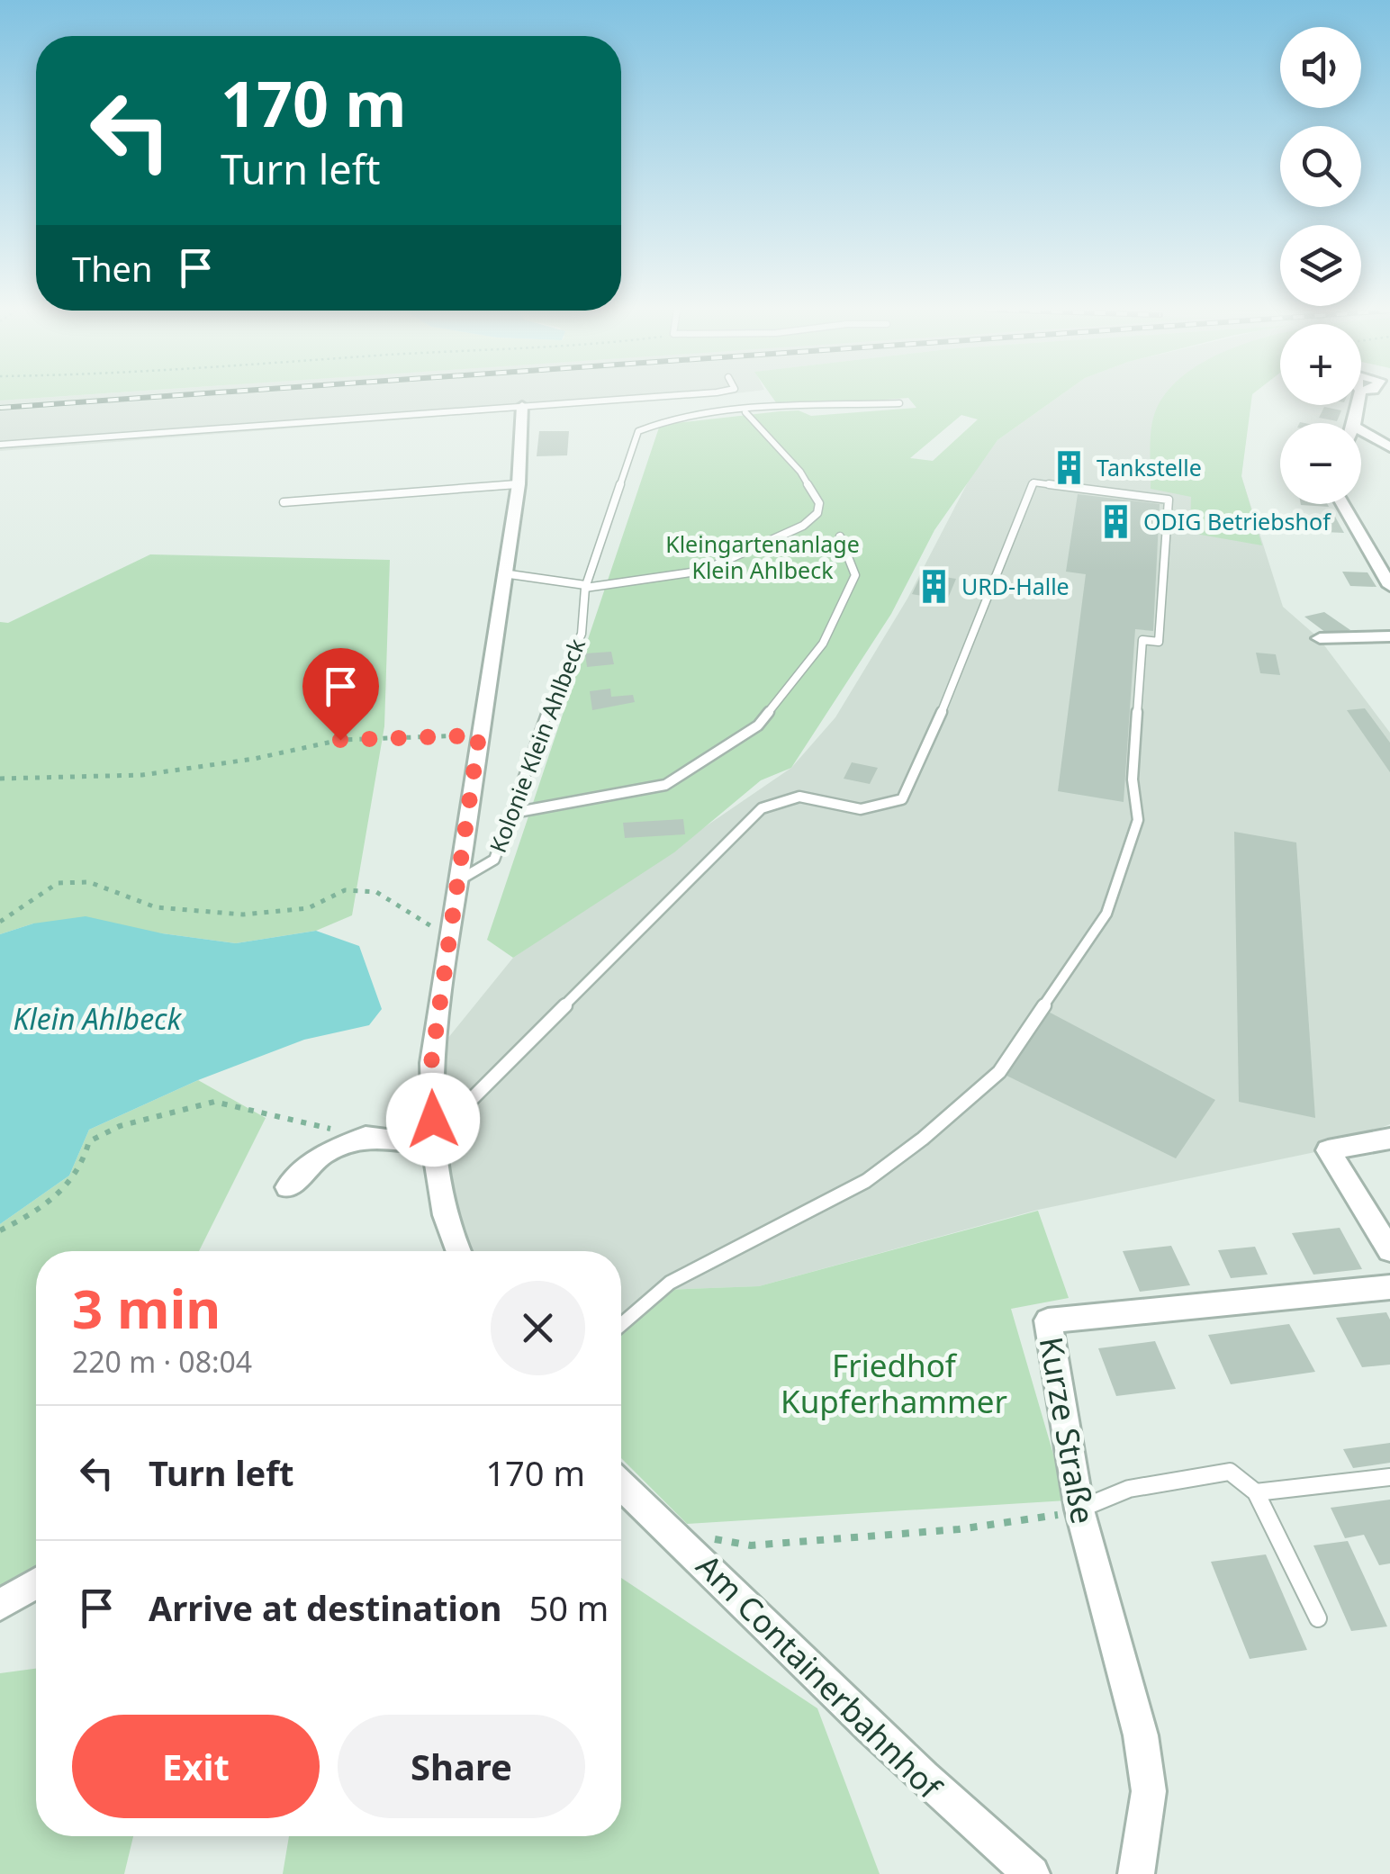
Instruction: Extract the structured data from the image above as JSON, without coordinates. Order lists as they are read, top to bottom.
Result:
{
  "streets": {
    "street": ["Kurze Straße", "Am Containerbahnhof"],
    "lane": ["Kolonie Klein Ahlbeck"]
  },
  "water": ["Klein Ahlbeck"],
  "parks": ["Kleingartenanlage Klein Ahlbeck", "Friedhof Kupferhammer"],
  "places": {
    "building": ["Tankstelle", "ODIG Betriebshof", "URD-Halle"]
  },
  "page": {
    "map_buttons": ["+", "−"],
    "turn": ["170 m", "Turn left"],
    "then": "Then",
    "heading": ["3 min", "220 m · 08:04"],
    "list": [
      {
        "name": "Turn left",
        "value": "170 m"
      },
      {
        "name": "Arrive at destination",
        "value": "50 m"
      }
    ],
    "buttons": ["Exit", "Share"]
  }
}
